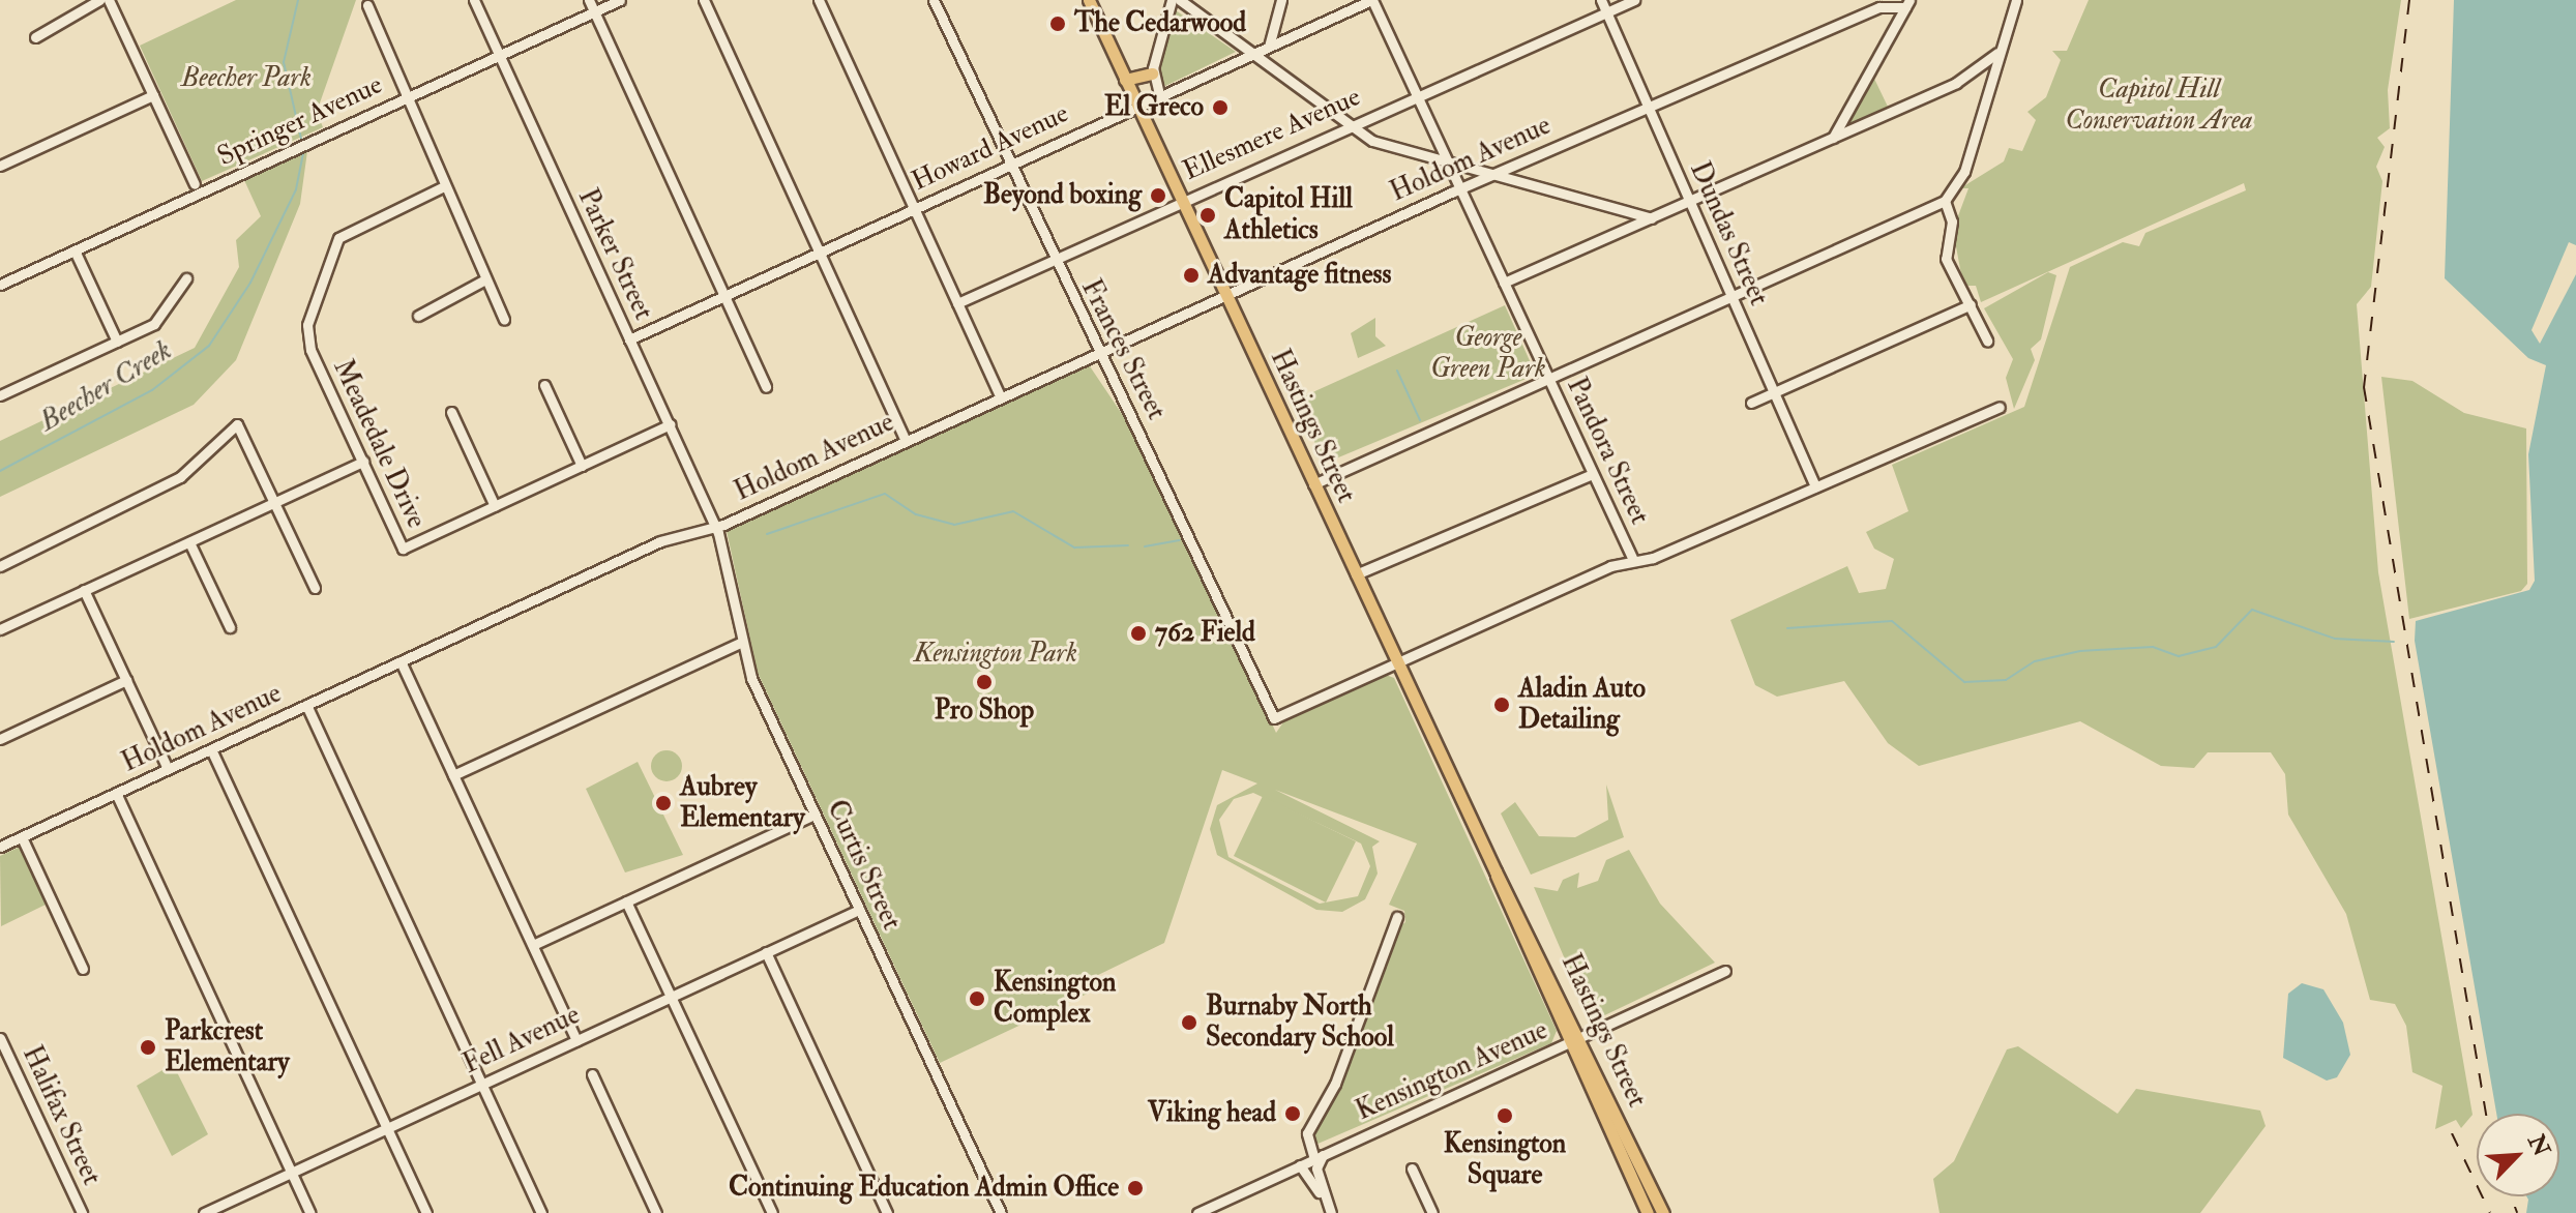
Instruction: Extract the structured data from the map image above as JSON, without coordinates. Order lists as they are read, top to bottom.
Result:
{
  "streets": {
    "main road": ["Hastings Street"],
    "street": [
      "Springer Avenue",
      "Ellesmere Avenue",
      "Howard Avenue",
      "Holdom Avenue",
      "Dundas Street",
      "Parker Street",
      "Frances Street",
      "Meadedale Drive",
      "Pandora Street",
      "Curtis Street",
      "Fell Avenue",
      "Kensington Avenue",
      "Halifax Street"
    ]
  },
  "crossings": [
    ["Springer Avenue", "Parker Street"],
    ["Ellesmere Avenue", "Dundas Street"],
    ["Ellesmere Avenue", "Frances Street"],
    ["Ellesmere Avenue", "Hastings Street"],
    ["Ellesmere Avenue", "Pandora Street"],
    ["Howard Avenue", "Parker Street"],
    ["Howard Avenue", "Frances Street"],
    ["Howard Avenue", "Hastings Street"],
    ["Howard Avenue", "Pandora Street"],
    ["Holdom Avenue", "Dundas Street"],
    ["Holdom Avenue", "Parker Street"],
    ["Holdom Avenue", "Frances Street"],
    ["Holdom Avenue", "Hastings Street"],
    ["Holdom Avenue", "Pandora Street"],
    ["Holdom Avenue", "Curtis Street"],
    ["Parker Street", "Meadedale Drive"],
    ["Parker Street", "Curtis Street"],
    ["Frances Street", "Hastings Street"],
    ["Hastings Street", "Kensington Avenue"],
    ["Curtis Street", "Fell Avenue"]
  ],
  "water": ["Beecher Creek"],
  "parks": [
    "Beecher Park",
    "Capitol Hill Conservation Area",
    "George Green Park",
    "Kensington Park"
  ],
  "places": [
    "The Cedarwood",
    "El Greco",
    "Beyond boxing",
    "Capitol Hill Athletics",
    "Advantage fitness",
    "762 Field",
    "Pro Shop",
    "Aladin Auto Detailing",
    "Aubrey Elementary",
    "Kensington Complex",
    "Burnaby North Secondary School",
    "Parkcrest Elementary",
    "Viking head",
    "Kensington Square",
    "Continuing Education Admin Office"
  ],
  "north": "top right"
}
